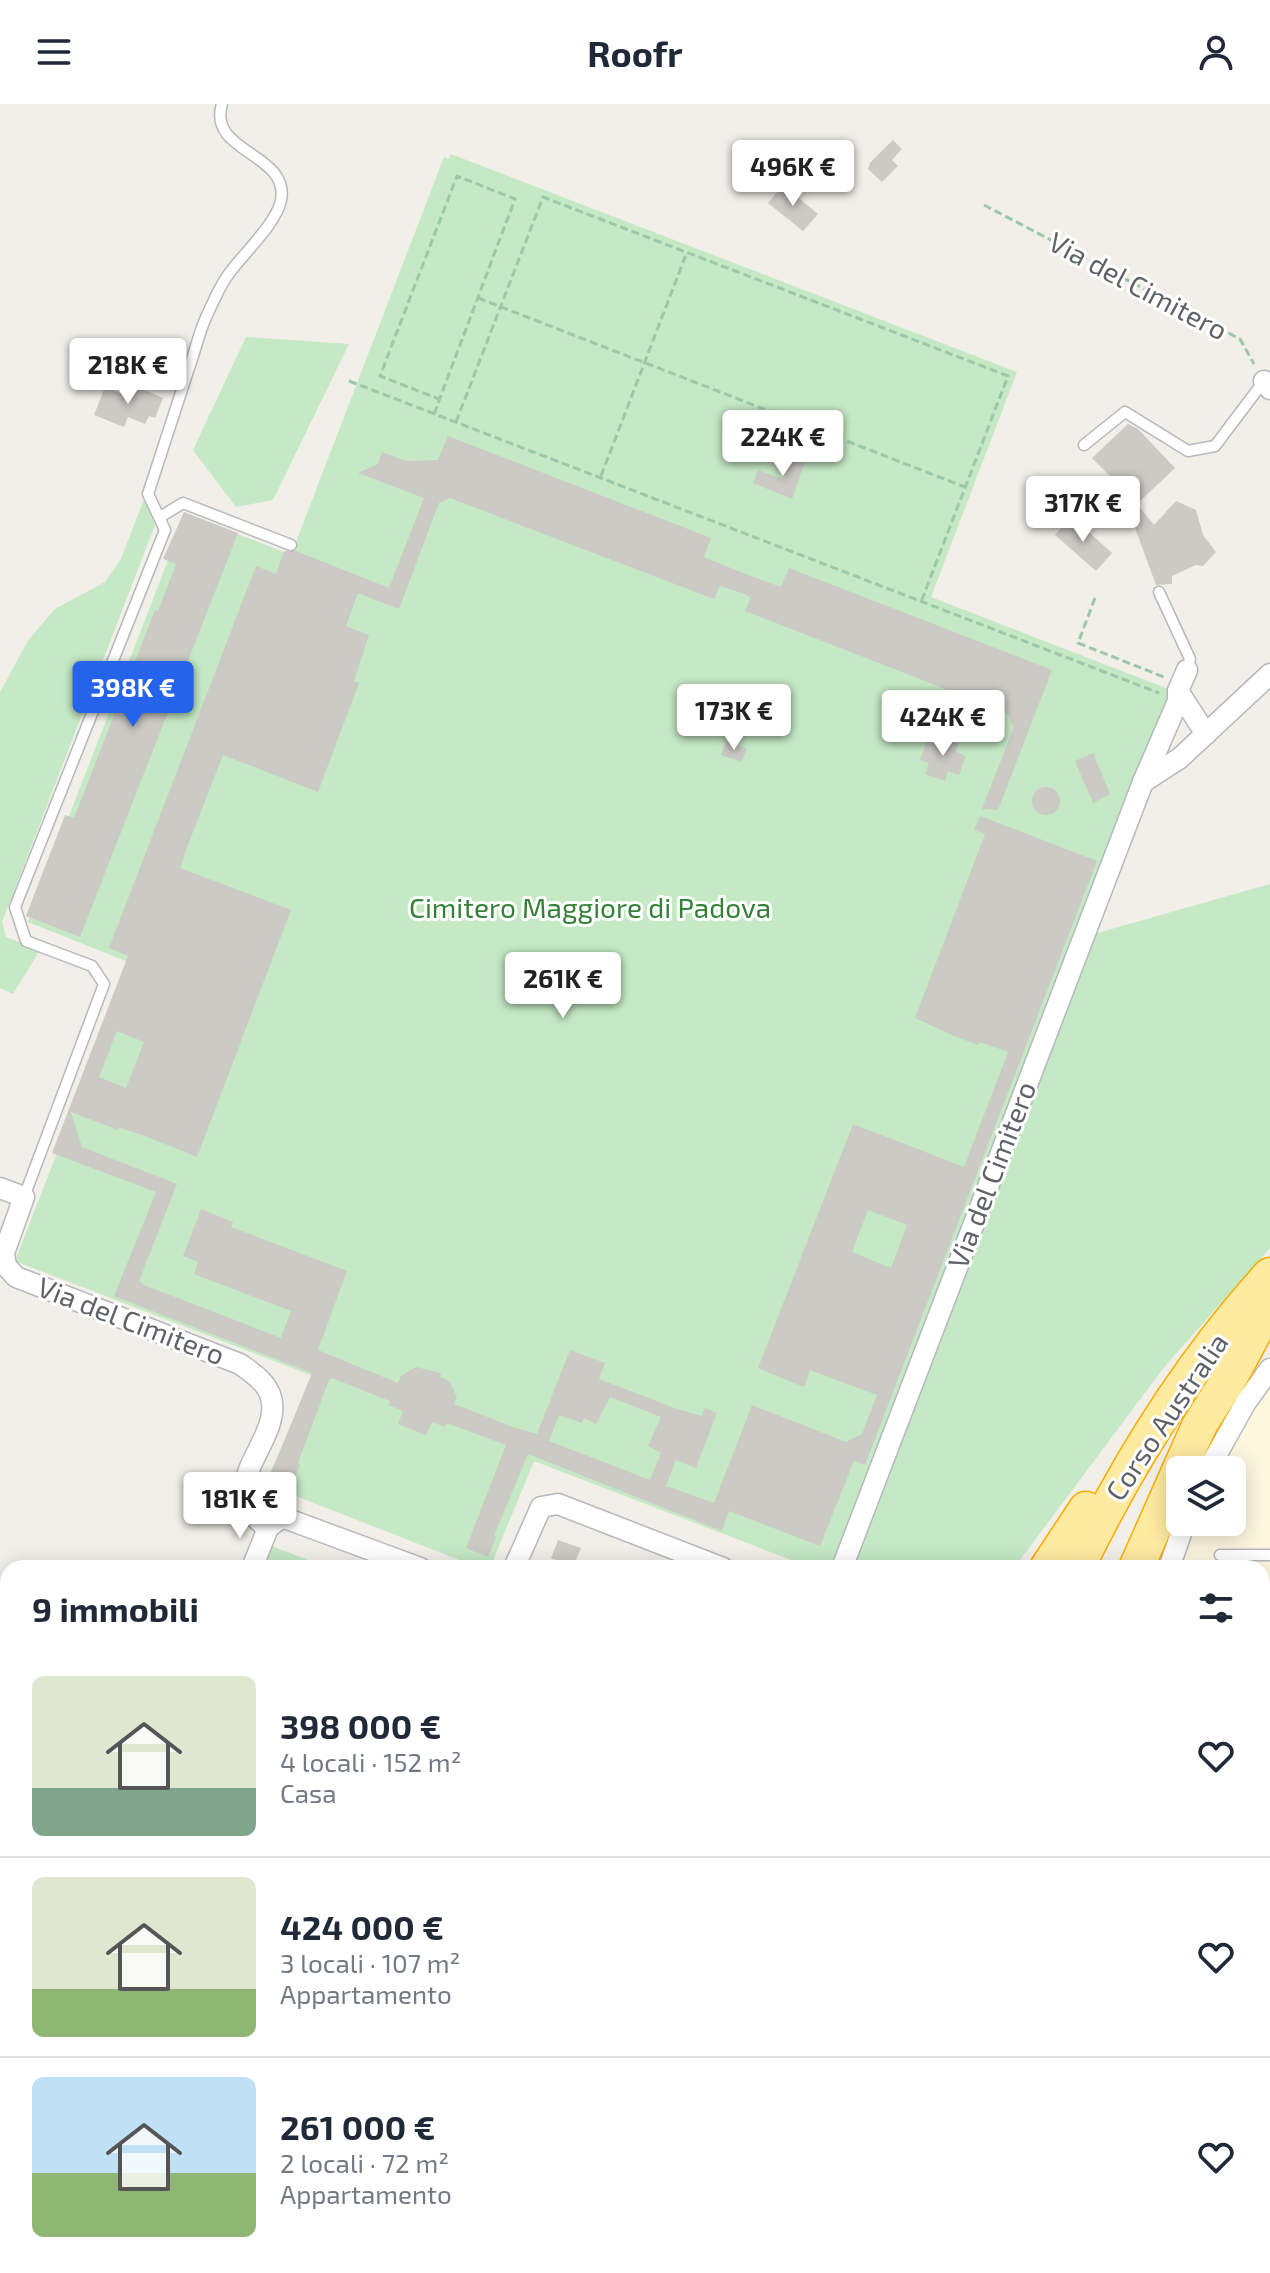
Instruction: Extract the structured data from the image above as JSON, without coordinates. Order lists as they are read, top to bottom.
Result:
{
  "streets": {
    "highway": ["Corso Australia"],
    "street": ["Via del Cimitero"]
  },
  "parks": ["Cimitero Maggiore di Padova"],
  "page": {
    "header": "Roofr",
    "price": [
      "496K €",
      "218K €",
      "224K €",
      "317K €",
      "398K €",
      "173K €",
      "424K €",
      "261K €",
      "181K €"
    ],
    "heading": "9 immobili",
    "list": [
      {
        "name": "398 000 €",
        "note": "4 locali · 152 m² · Casa"
      },
      {
        "name": "424 000 €",
        "note": "3 locali · 107 m² · Appartamento"
      },
      {
        "name": "261 000 €",
        "note": "2 locali · 72 m² · Appartamento"
      }
    ]
  }
}
